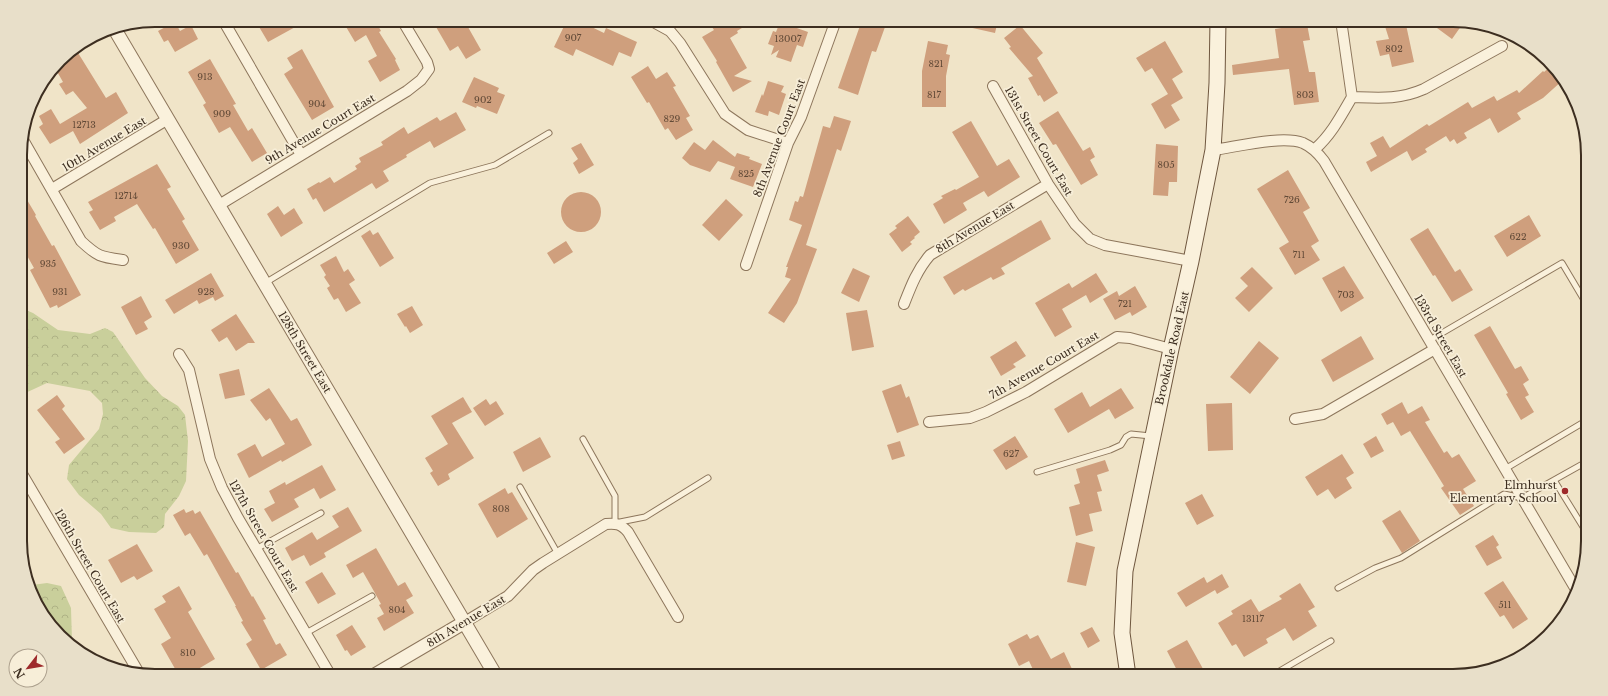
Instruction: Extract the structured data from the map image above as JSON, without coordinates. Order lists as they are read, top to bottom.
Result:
{
  "streets": {
    "main road": ["Brookdale Road East"],
    "street": [
      "9th Avenue Court East",
      "8th Avenue Court East",
      "131st Street Court East",
      "10th Avenue East",
      "8th Avenue East",
      "133rd Street East",
      "128th Street East",
      "7th Avenue Court East",
      "127th Street Court East",
      "126th Street Court East"
    ]
  },
  "crossings": [
    ["9th Avenue Court East", "128th Street East"],
    ["131st Street Court East", "8th Avenue East"],
    ["131st Street Court East", "Brookdale Road East"],
    ["10th Avenue East", "128th Street East"],
    ["8th Avenue East", "128th Street East"],
    ["Brookdale Road East", "7th Avenue Court East"]
  ],
  "places": ["Elmhurst Elementary School"],
  "house_numbers": [
    "907",
    "13007",
    "802",
    "821",
    "913",
    "817",
    "803",
    "902",
    "904",
    "909",
    "829",
    "12713",
    "805",
    "825",
    "12714",
    "726",
    "622",
    "930",
    "711",
    "935",
    "931",
    "928",
    "703",
    "721",
    "627",
    "808",
    "511",
    "804",
    "13117",
    "810"
  ],
  "north": "bottom left"
}
